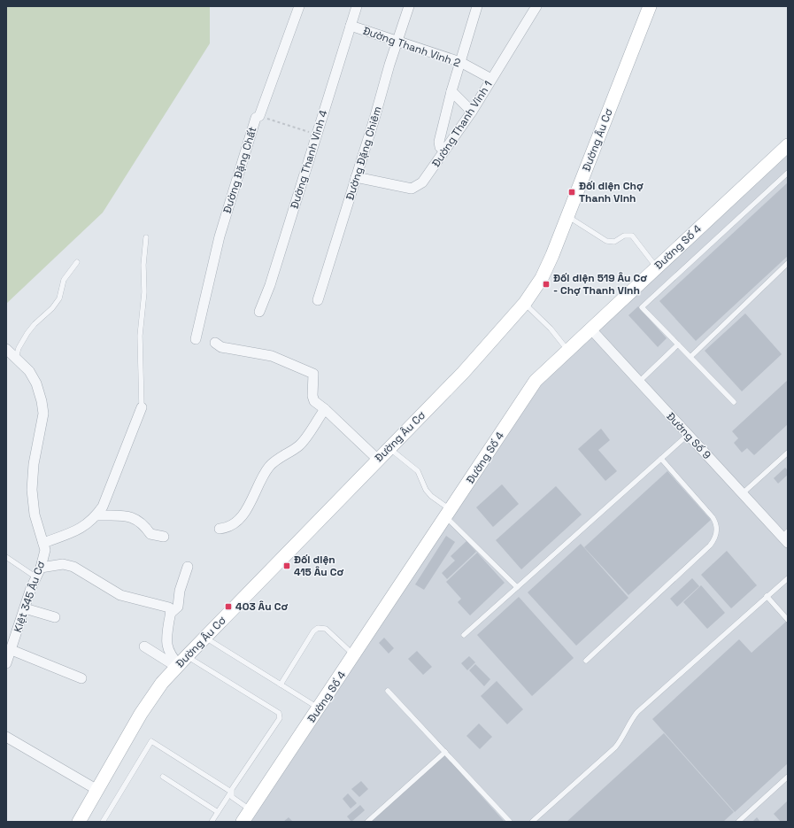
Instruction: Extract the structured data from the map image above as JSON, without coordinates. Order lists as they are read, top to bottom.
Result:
{
  "streets": {
    "main road": ["Đường Âu Cơ", "Đường Số 4"],
    "street": [
      "Đường Thanh Vinh 2",
      "Đường Thanh Vinh 1",
      "Đường Đặng Chiêm",
      "Đường Thanh Vinh 4",
      "Đường Đặng Chất",
      "Đường Số 9",
      "Kiệt 345 Âu Cơ"
    ]
  },
  "crossings": [
    ["Đường Thanh Vinh 2", "Đường Thanh Vinh 1"],
    ["Đường Thanh Vinh 2", "Đường Đặng Chiêm"],
    ["Đường Thanh Vinh 2", "Đường Thanh Vinh 4"],
    ["Đường Thanh Vinh 1", "Đường Đặng Chiêm"],
    ["Đường Số 4", "Đường Số 9"]
  ],
  "places": {
    "transit": [
      "Đối diện Chợ Thanh Vinh",
      "Đối diện 519 Âu Cơ - Chợ Thanh Vinh",
      "Đối diện 415 Âu Cơ",
      "403 Âu Cơ"
    ]
  }
}
